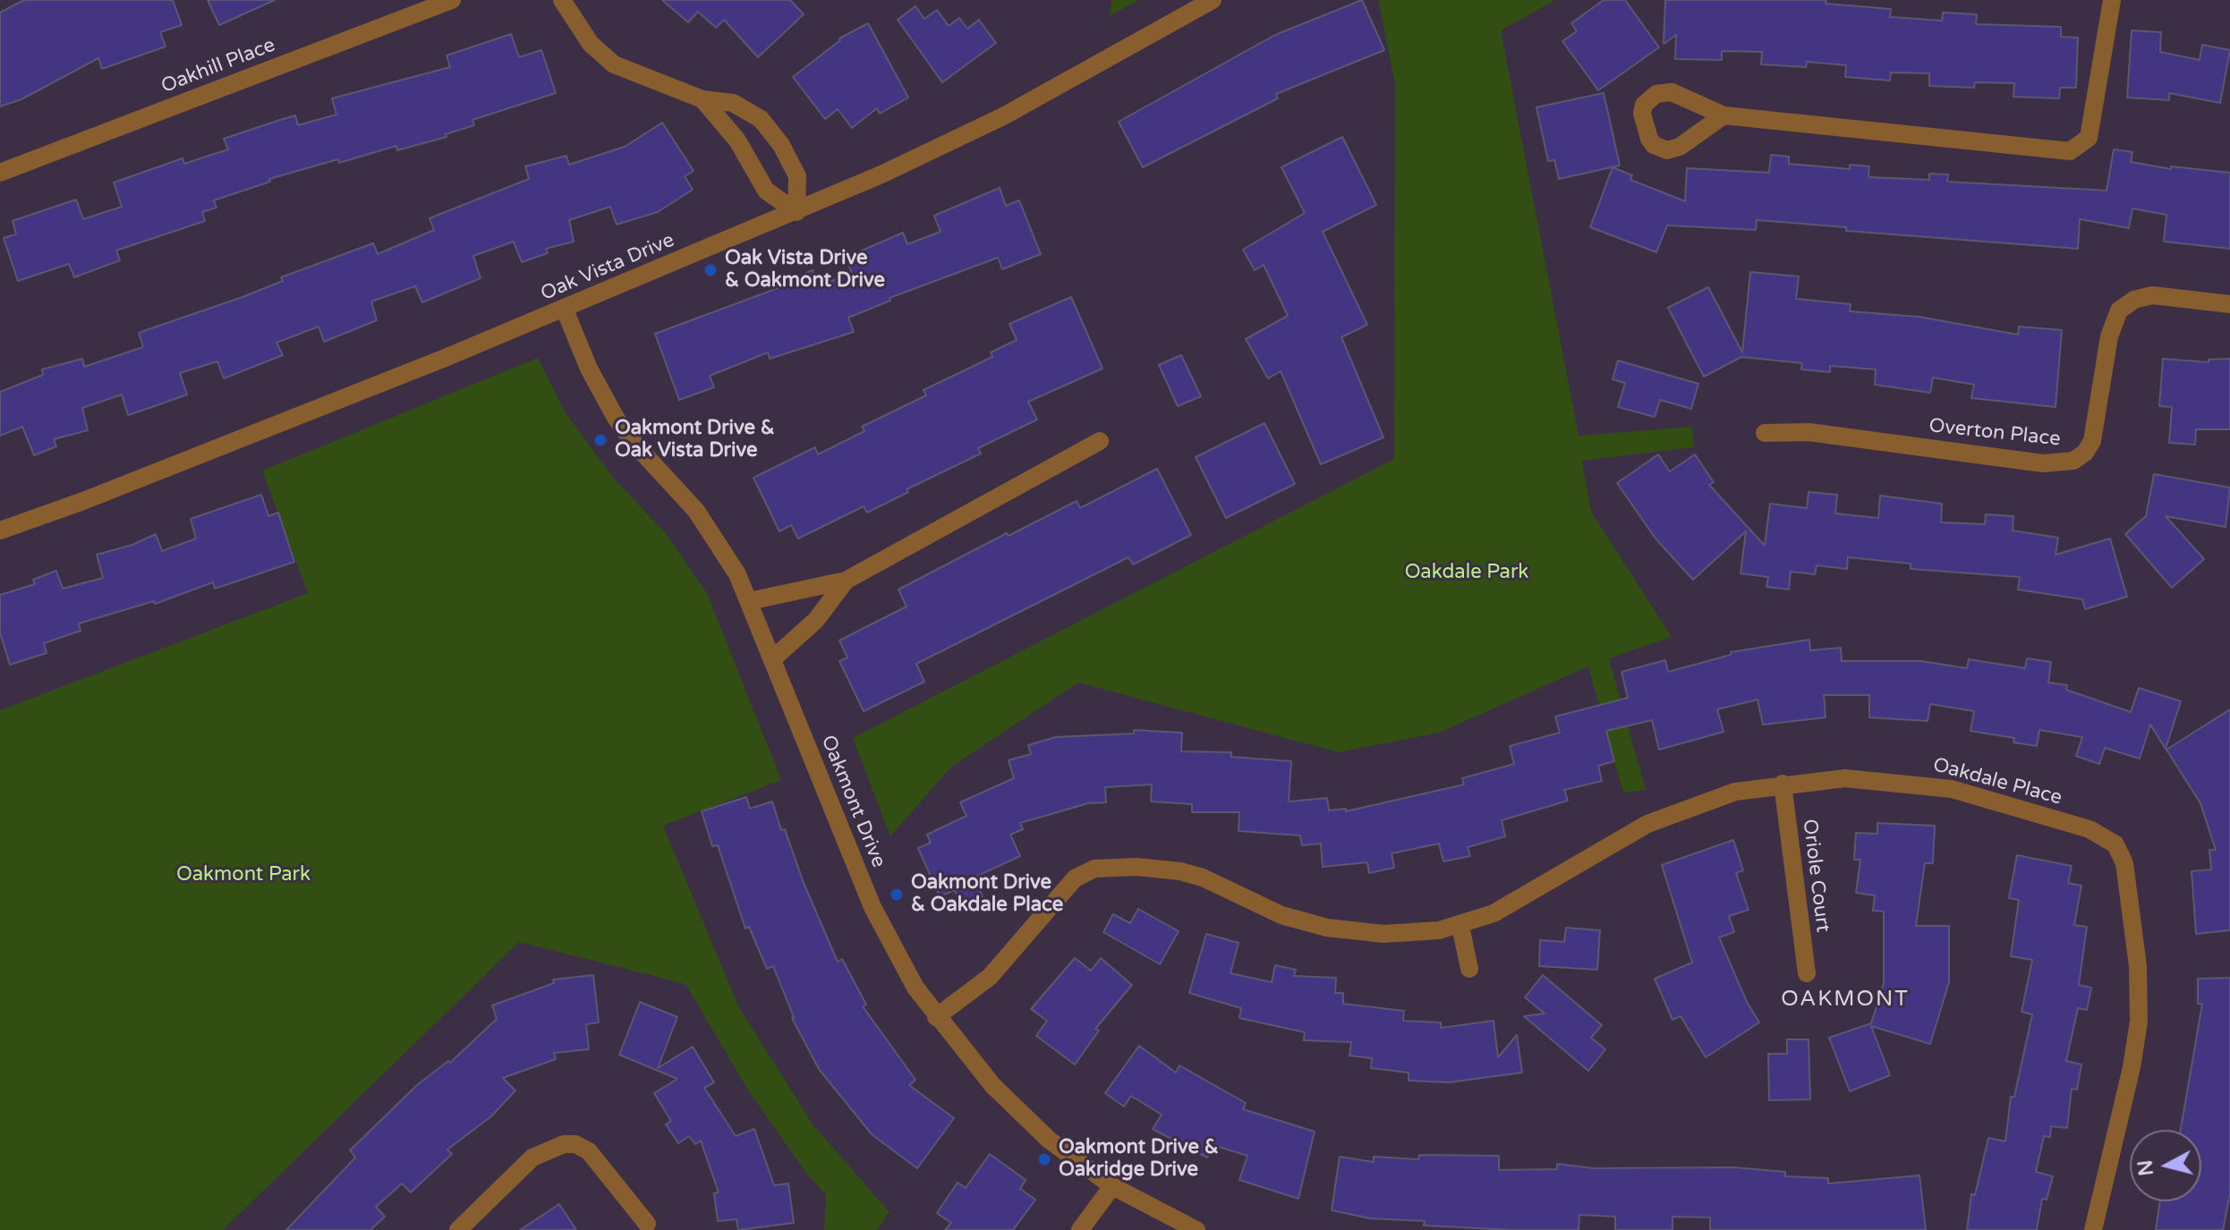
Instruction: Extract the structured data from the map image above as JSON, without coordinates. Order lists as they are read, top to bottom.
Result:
{
  "streets": {
    "street": [
      "Oakhill Place",
      "Oak Vista Drive",
      "Overton Place",
      "Oakdale Place",
      "Oakmont Drive",
      "Oriole Court"
    ]
  },
  "crossings": [
    ["Oak Vista Drive", "Oakmont Drive"],
    ["Oakdale Place", "Oakmont Drive"],
    ["Oakdale Place", "Oriole Court"]
  ],
  "districts": ["OAKMONT"],
  "parks": ["Oakdale Park", "Oakmont Park"],
  "places": [
    "Oak Vista Drive & Oakmont Drive",
    "Oakmont Drive & Oak Vista Drive",
    "Oakmont Drive & Oakdale Place",
    "Oakmont Drive & Oakridge Drive"
  ],
  "north": "left"
}
